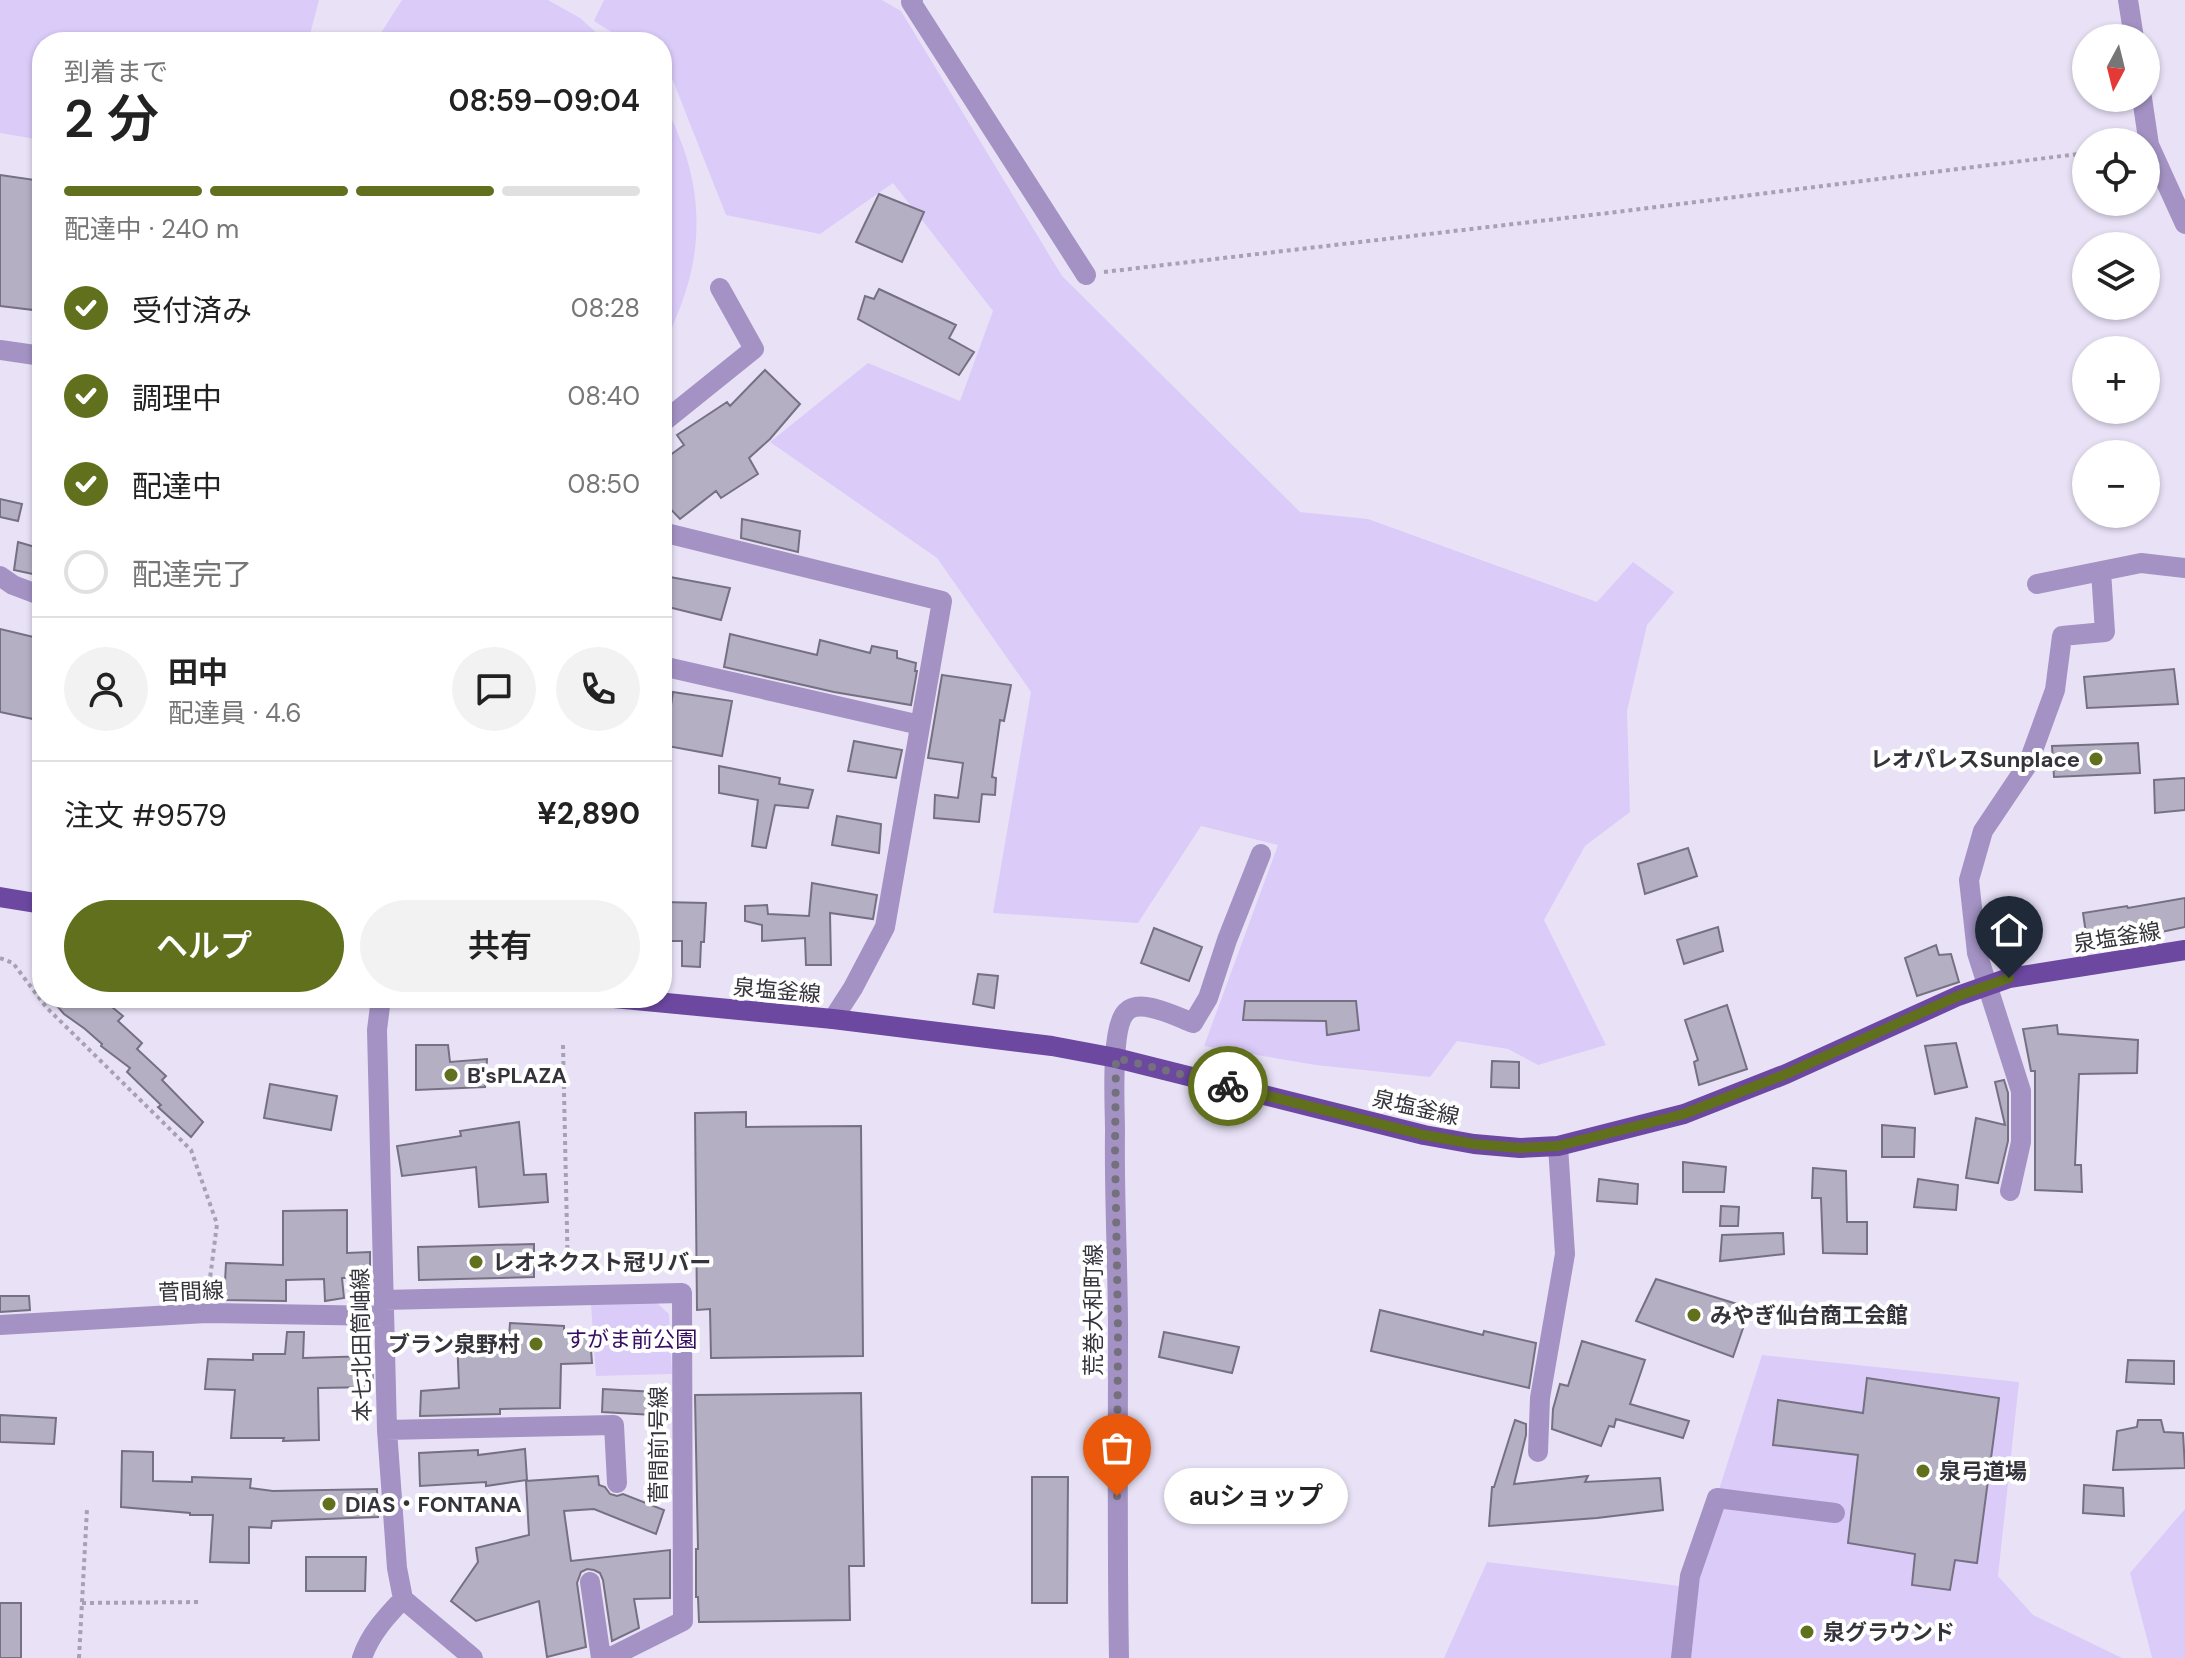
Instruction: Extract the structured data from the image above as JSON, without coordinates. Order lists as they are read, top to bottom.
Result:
{
  "streets": {
    "main road": ["泉塩釜線"],
    "street": [
      "菅間線",
      "荒巻大和町線",
      "本七北田筒岫線",
      "菅間前1号線"
    ]
  },
  "crossings": [
    ["泉塩釜線", "荒巻大和町線"],
    ["菅間線", "本七北田筒岫線"],
    ["菅間線", "菅間前1号線"],
    ["本七北田筒岫線", "菅間前1号線"]
  ],
  "parks": ["すがま前公園"],
  "places": [
    "レオパレスSunplace",
    "B'sPLAZA",
    "レオネクスト冠リバー",
    "みやぎ仙台商工会館",
    "ブラン泉野村",
    "泉弓道場",
    "auショップ",
    "DIAS・FONTANA",
    "泉グラウンド"
  ],
  "north": "bottom",
  "page": {
    "map_buttons": ["+", "−"],
    "heading": ["2 分", "到着まで", "08:59–09:04"],
    "panel": [
      "田中",
      "配達員 · 4.6",
      "注文 #9579",
      "¥2,890"
    ],
    "bar": "配達中 · 240 m",
    "list": [
      ["受付済み", "08:28"],
      ["調理中", "08:40"],
      ["配達中", "08:50"],
      "配達完了"
    ],
    "buttons": ["ヘルプ", "共有"],
    "bubble": "auショップ"
  }
}
